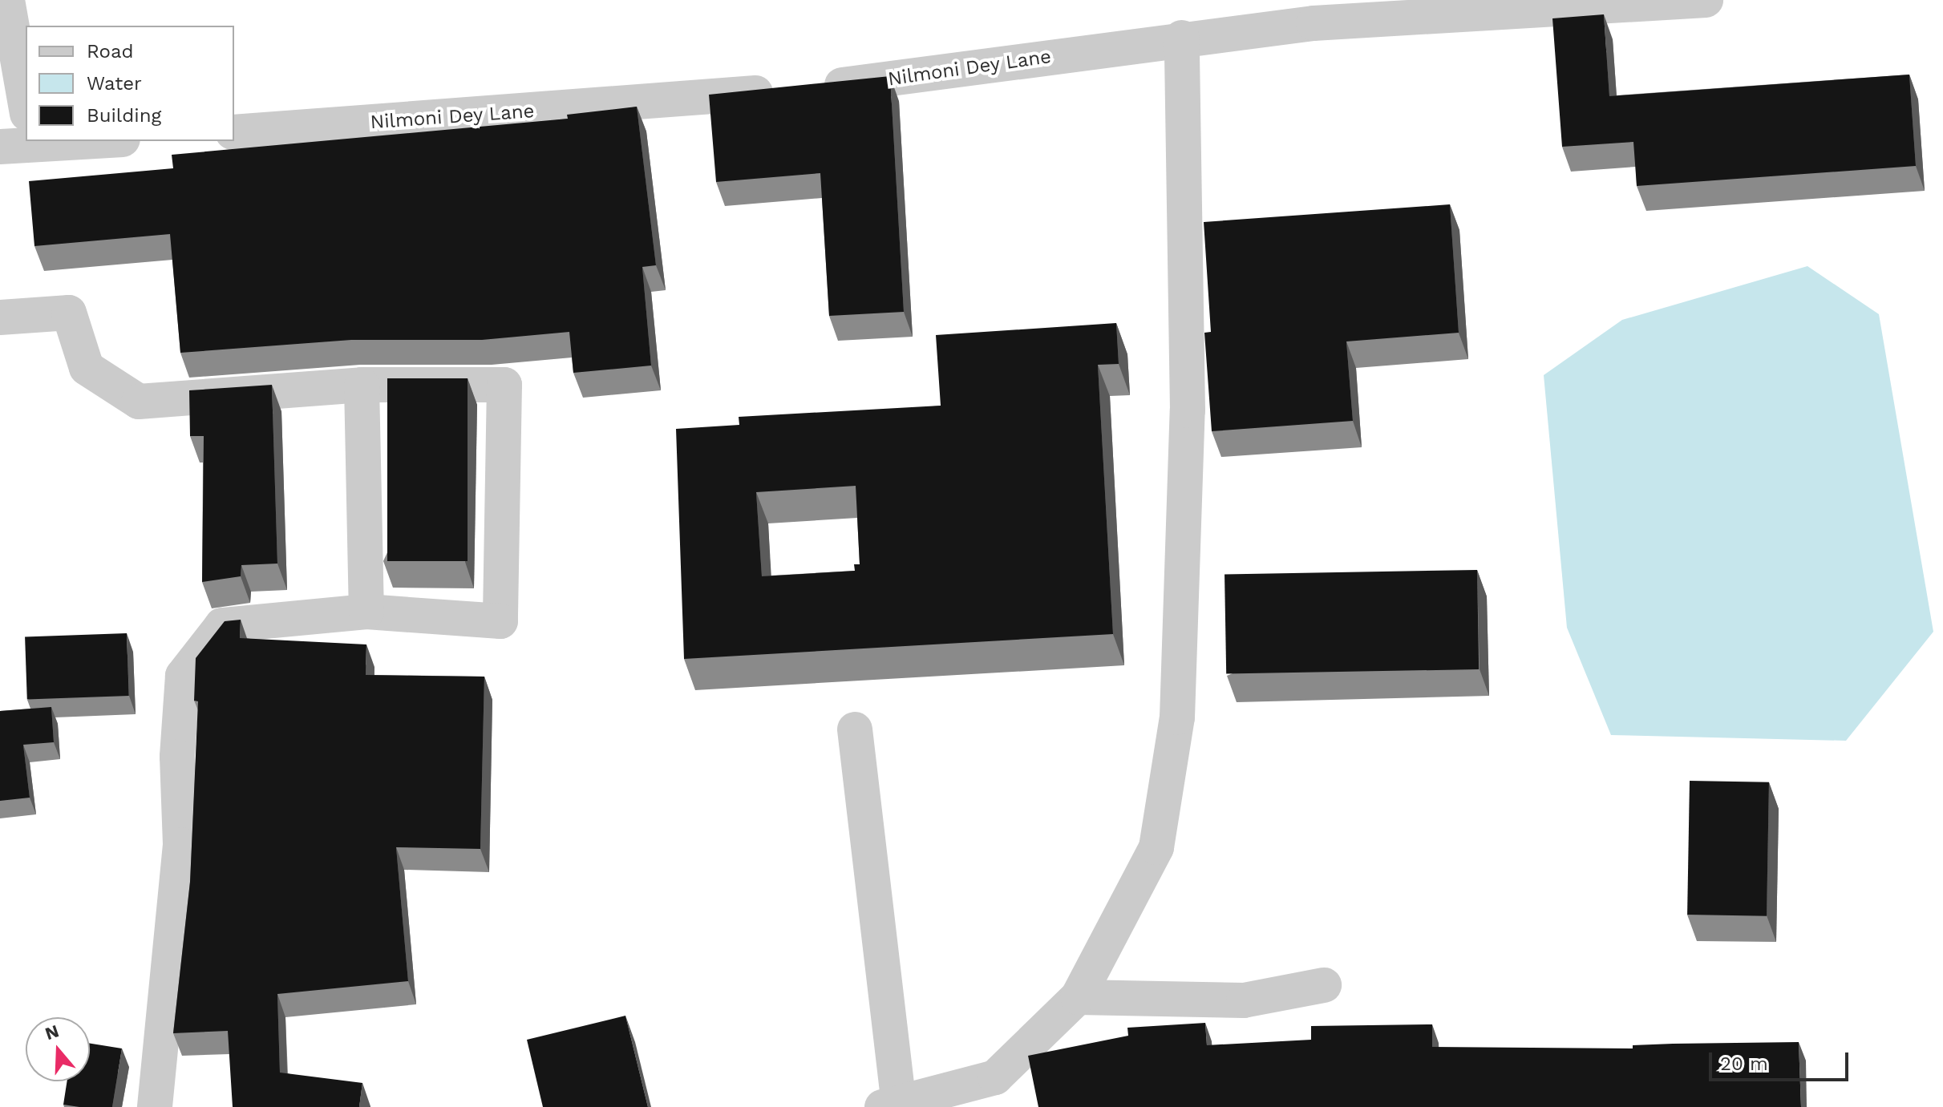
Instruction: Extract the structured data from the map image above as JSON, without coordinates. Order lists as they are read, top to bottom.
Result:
{
  "streets": {
    "street": ["Nilmoni Dey Lane"]
  },
  "legend": ["Road", "Water", "Building"],
  "scale_bar": "20 m",
  "north": "top"
}
